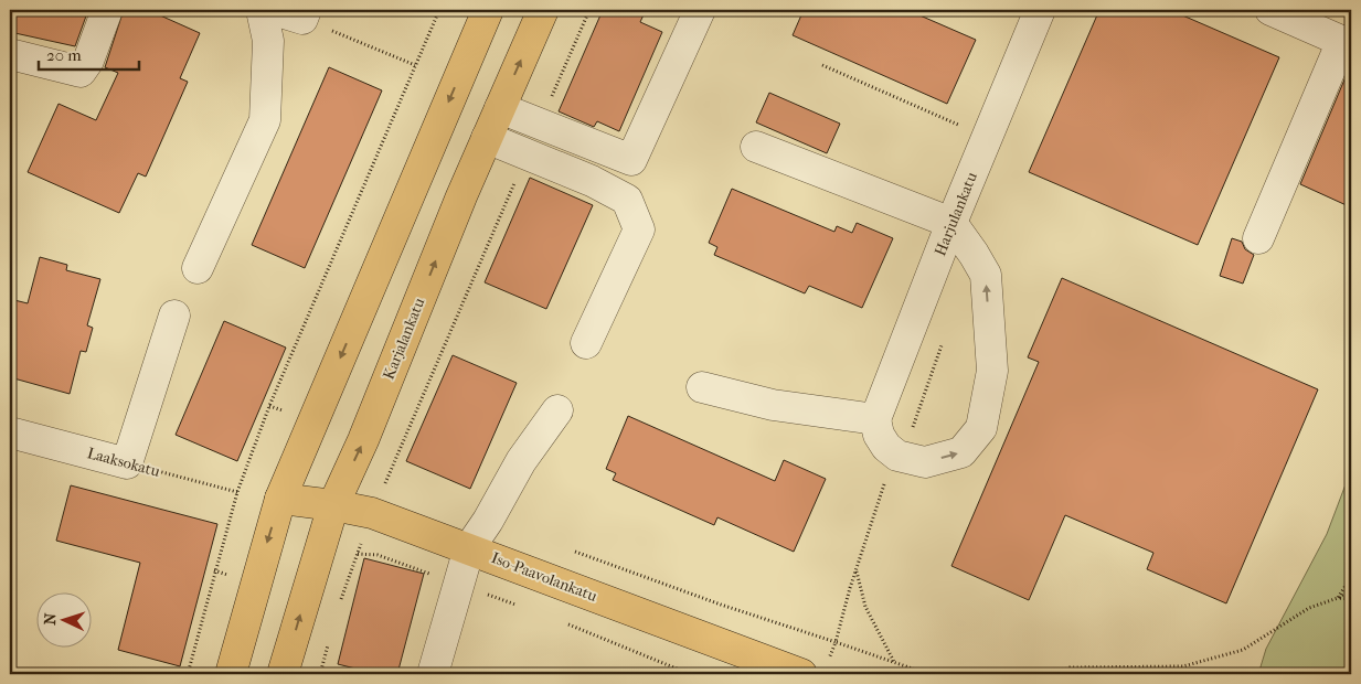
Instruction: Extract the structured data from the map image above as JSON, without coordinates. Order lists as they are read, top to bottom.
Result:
{
  "streets": {
    "main road": ["Karjalankatu", "Iso-Paavolankatu"],
    "street": ["Harjulankatu", "Laaksokatu"]
  },
  "crossings": [
    ["Karjalankatu", "Iso-Paavolankatu"]
  ],
  "scale_bar": "20 m",
  "north": "left"
}
